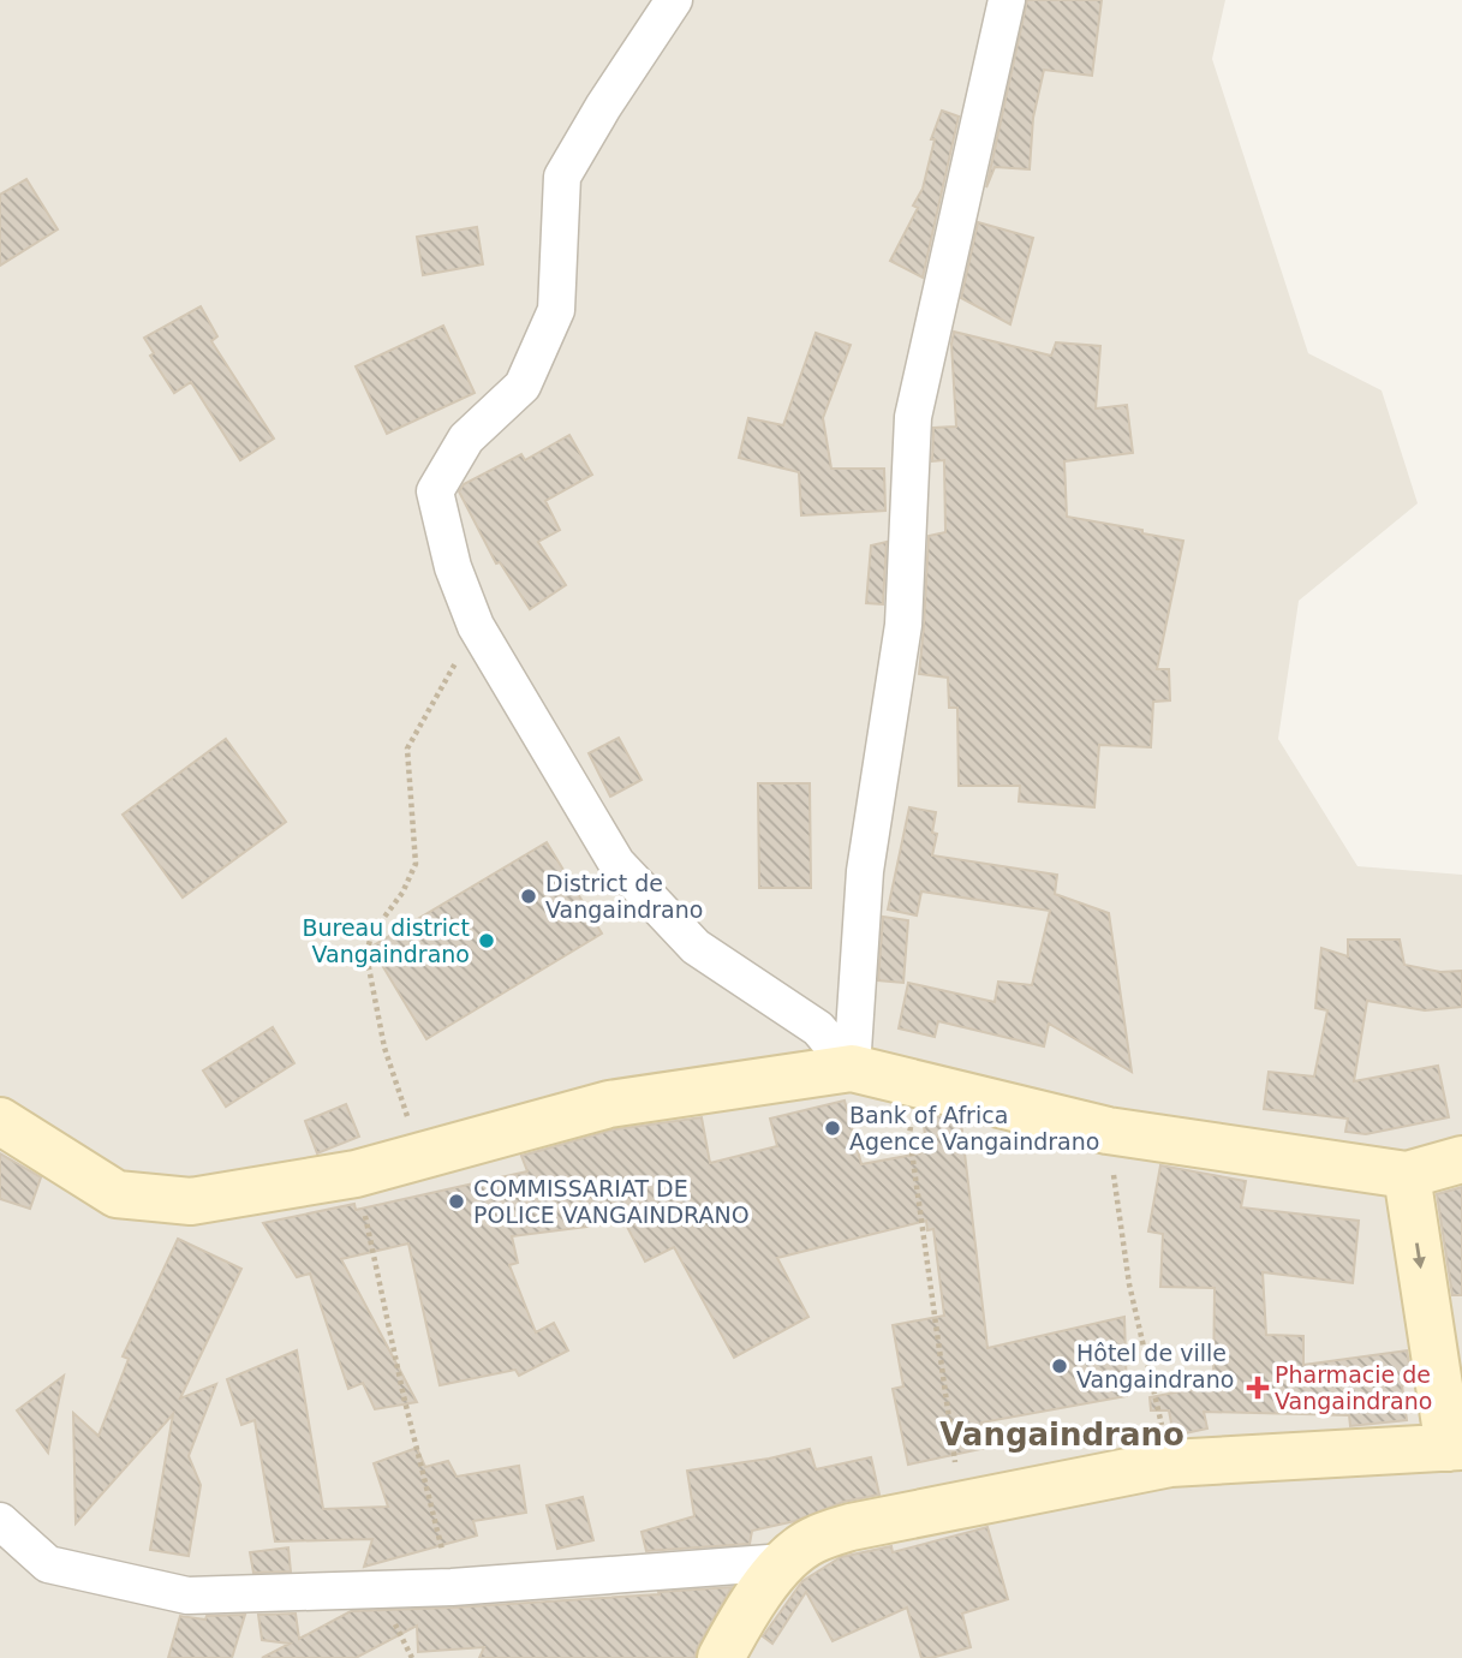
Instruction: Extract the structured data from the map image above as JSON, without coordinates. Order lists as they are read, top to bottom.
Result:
{
  "districts": ["Vangaindrano"],
  "places": {
    "other": [
      "District de Vangaindrano",
      "Bureau district Vangaindrano",
      "Bank of Africa Agence Vangaindrano",
      "COMMISSARIAT DE POLICE VANGAINDRANO",
      "Hôtel de ville Vangaindrano"
    ],
    "health": ["Pharmacie de Vangaindrano"]
  }
}
